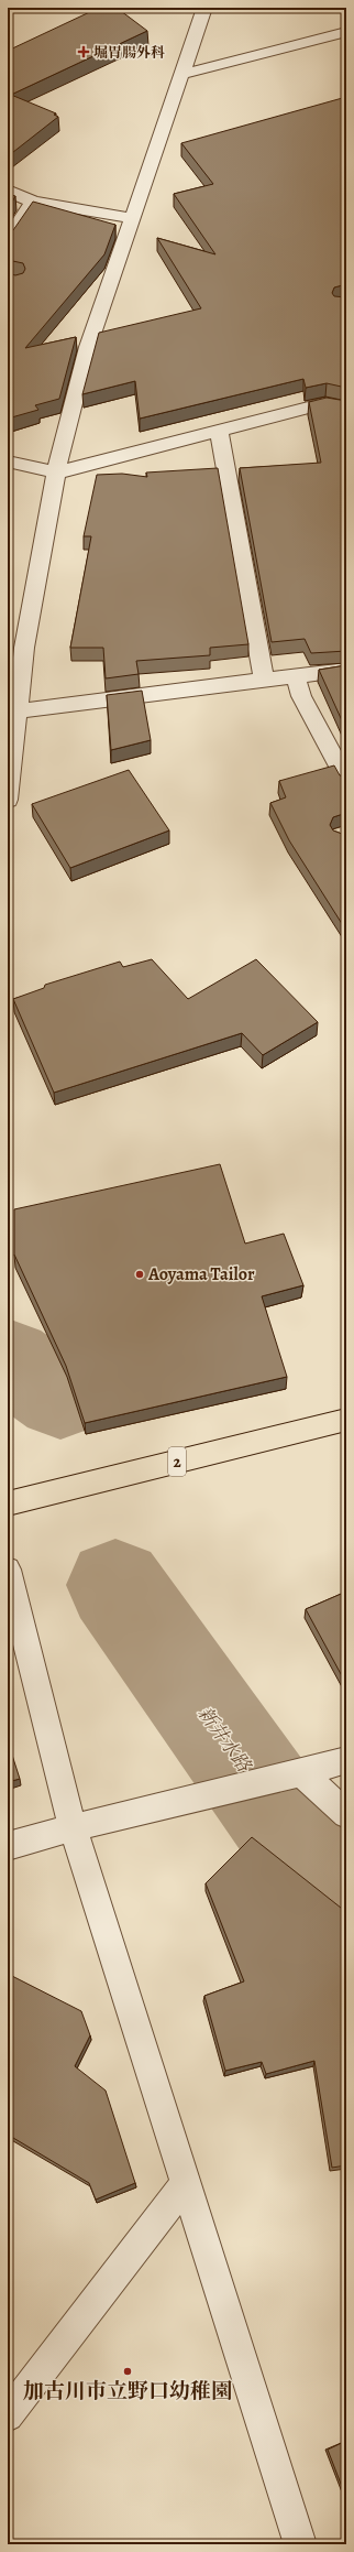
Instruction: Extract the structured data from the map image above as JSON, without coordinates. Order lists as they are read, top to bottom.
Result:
{
  "streets": {
    "highway": ["2"]
  },
  "water": ["新井水路"],
  "places": {
    "health": ["堀胃腸外科"],
    "other": ["Aoyama Tailor", "加古川市立野口幼稚園"]
  }
}
